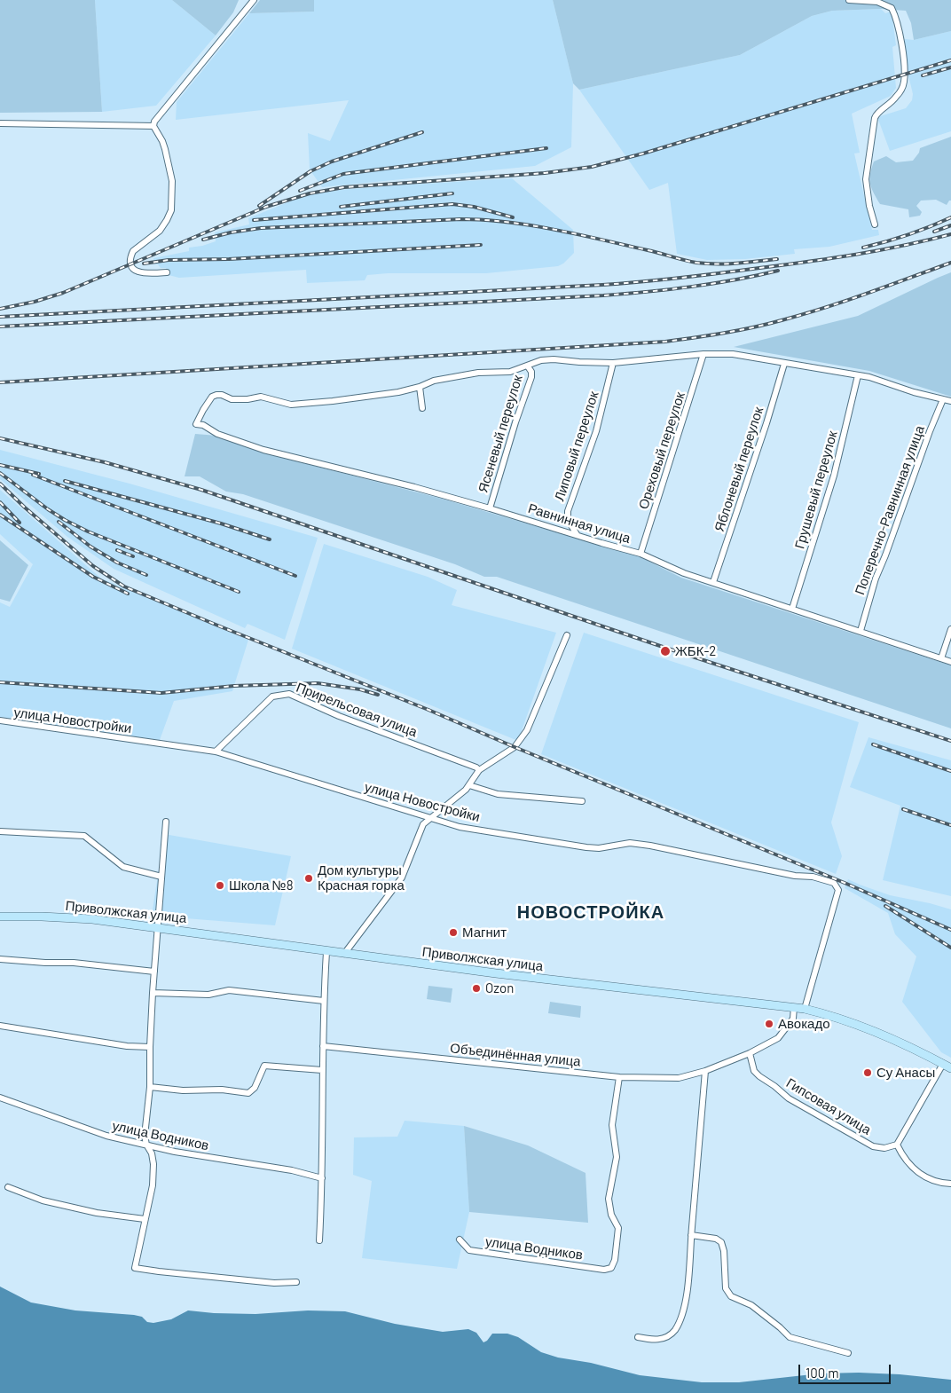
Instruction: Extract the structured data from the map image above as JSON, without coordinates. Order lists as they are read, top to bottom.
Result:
{
  "streets": {
    "main road": ["Приволжская улица"],
    "street": [
      "Ясеневый переулок",
      "Липовый переулок",
      "Ореховый переулок",
      "Яблоневый переулок",
      "Грушевый переулок",
      "Поперечно-Равнинная улица",
      "Равнинная улица",
      "Прирельсовая улица",
      "улица Новостройки",
      "Объединённая улица",
      "Гипсовая улица",
      "улица Водников"
    ]
  },
  "crossings": [
    ["Ясеневый переулок", "Равнинная улица"],
    ["Липовый переулок", "Равнинная улица"],
    ["Ореховый переулок", "Равнинная улица"],
    ["Яблоневый переулок", "Равнинная улица"],
    ["Грушевый переулок", "Равнинная улица"],
    ["Поперечно-Равнинная улица", "Равнинная улица"],
    ["Прирельсовая улица", "улица Новостройки"],
    ["улица Новостройки", "Приволжская улица"],
    ["Приволжская улица", "Объединённая улица"],
    ["Объединённая улица", "Гипсовая улица"],
    ["Объединённая улица", "улица Водников"]
  ],
  "districts": ["НОВОСТРОЙКА"],
  "places": [
    "ЖБК-2",
    "Дом культуры Красная горка",
    "Школа №8",
    "Магнит",
    "Ozon",
    "Авокадо",
    "Су Анасы"
  ],
  "scale_bar": "100 m"
}
